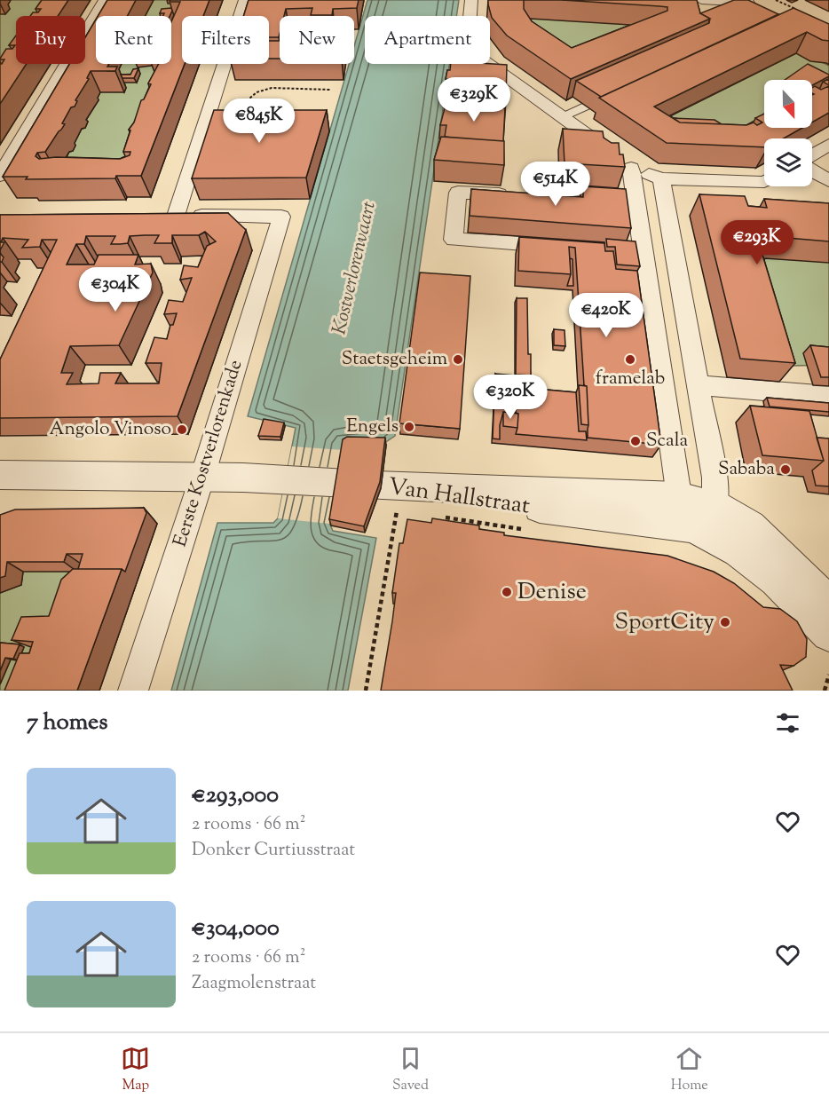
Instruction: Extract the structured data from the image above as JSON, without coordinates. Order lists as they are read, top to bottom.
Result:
{
  "streets": {
    "street": ["Eerste Kostverlorenkade", "Van Hallstraat"]
  },
  "water": ["Kostverlorenvaart"],
  "places": [
    "Staetsgeheim",
    "framelab",
    "Engels",
    "Angolo Vinoso",
    "Scala",
    "Sababa",
    "Denise",
    "SportCity"
  ],
  "north": "bottom",
  "page": {
    "chip": [
      "Buy",
      "Rent",
      "Filters",
      "New",
      "Apartment"
    ],
    "price": [
      "€329K",
      "€845K",
      "€514K",
      "€293K",
      "€304K",
      "€420K",
      "€320K"
    ],
    "heading": "7 homes",
    "list": [
      {
        "name": "€293,000",
        "note": "2 rooms · 66 m² · Donker Curtiusstraat"
      },
      {
        "name": "€304,000",
        "note": "2 rooms · 66 m² · Zaagmolenstraat"
      }
    ],
    "tabs": ["Map", "Saved", "Home"]
  }
}
